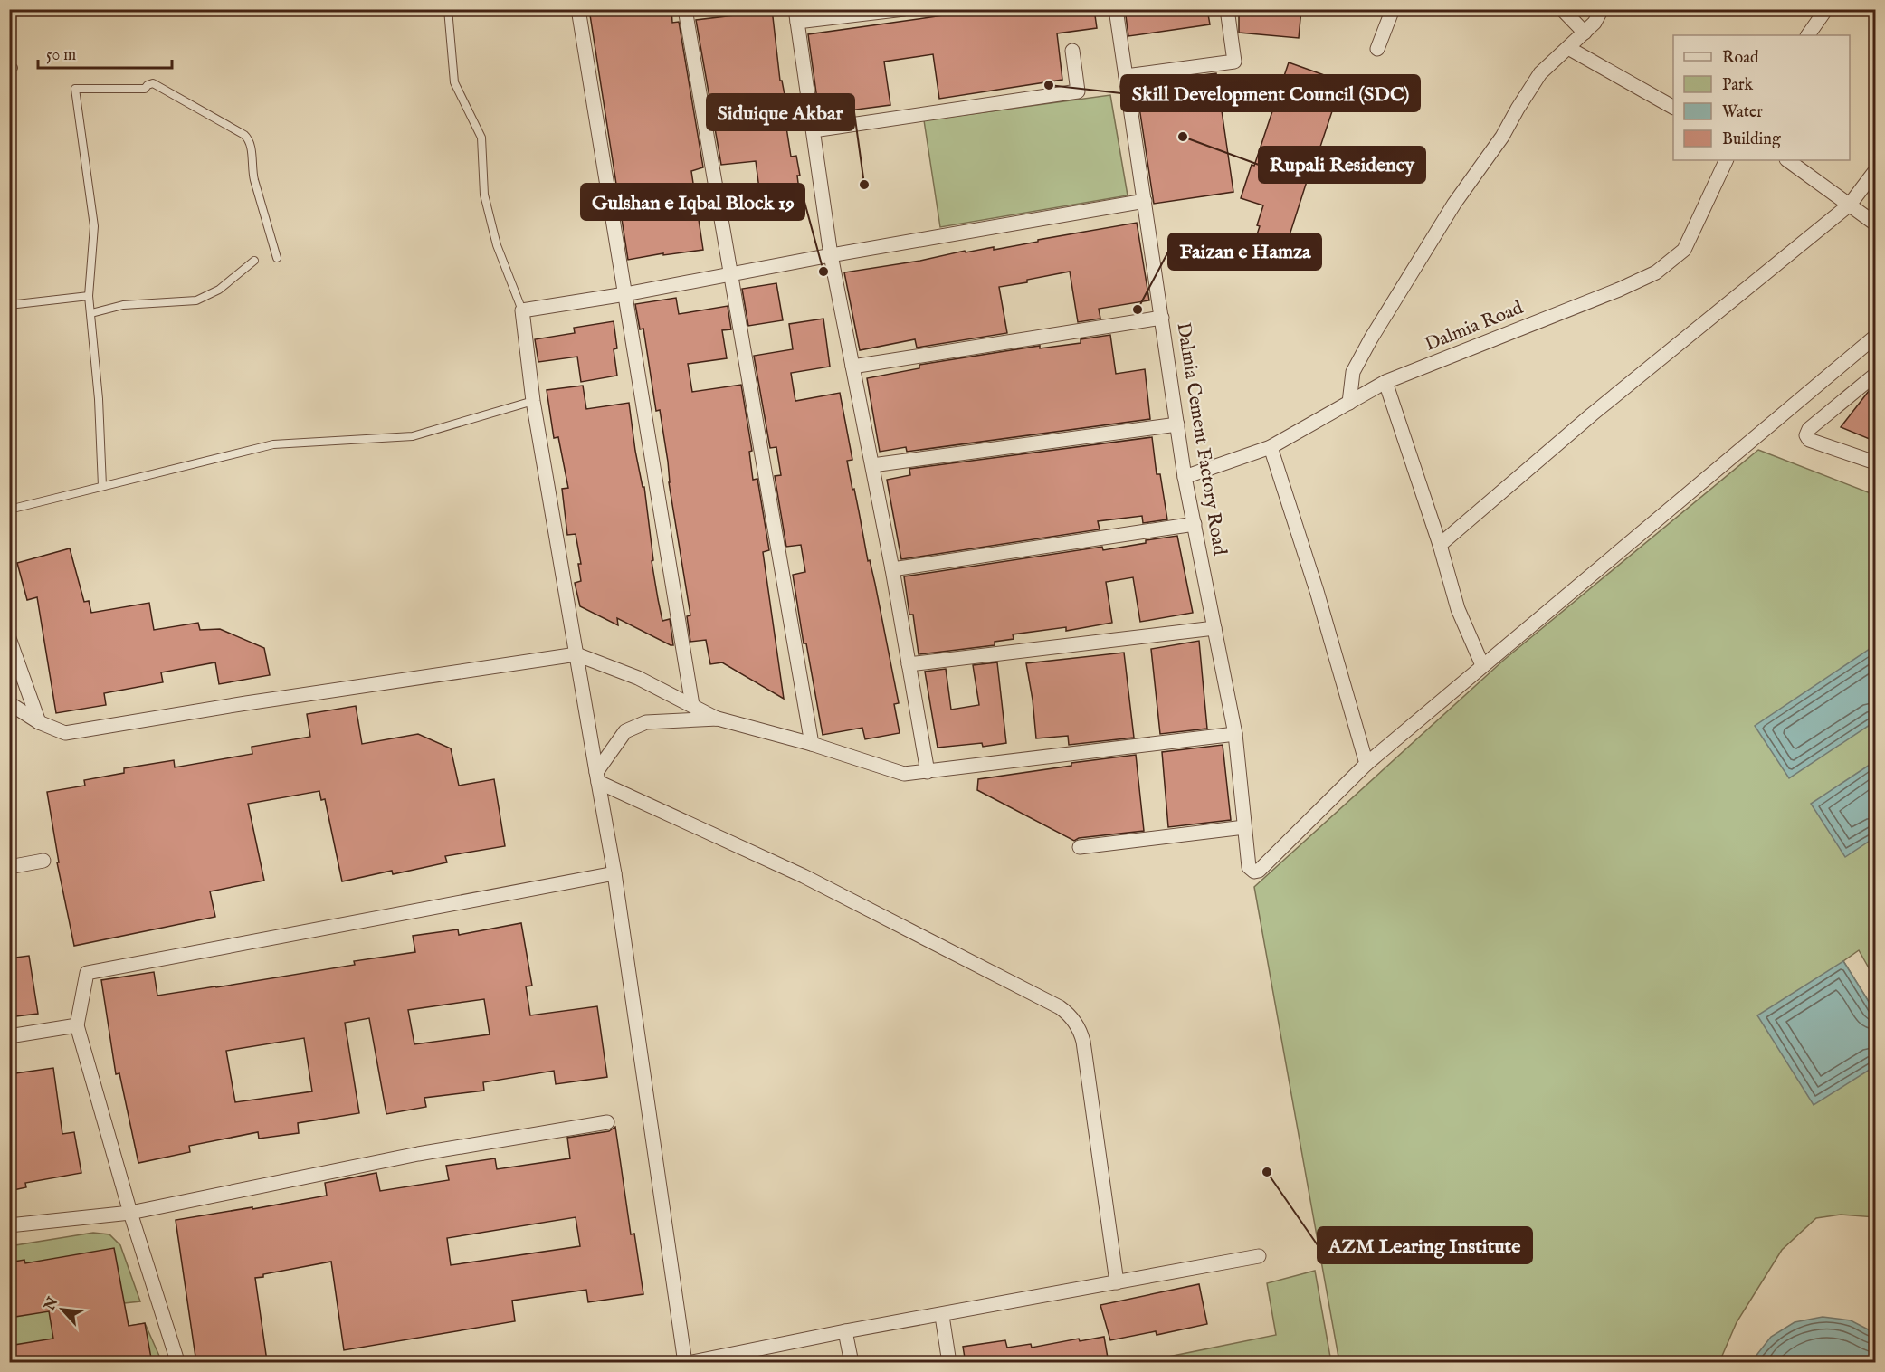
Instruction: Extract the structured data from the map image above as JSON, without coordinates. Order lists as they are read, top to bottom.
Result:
{
  "streets": {
    "street": ["Dalmia Road", "Dalmia Cement Factory Road"]
  },
  "crossings": [
    ["Dalmia Road", "Dalmia Cement Factory Road"]
  ],
  "places": [
    "Skill Development Council (SDC)",
    "Rupali Residency",
    "Siduique Akbar",
    "Gulshan e Iqbal Block 19",
    "Faizan e Hamza",
    "AZM Learing Institute"
  ],
  "legend": [
    "Road",
    "Park",
    "Water",
    "Building"
  ],
  "scale_bar": "50 m",
  "north": "top left"
}
